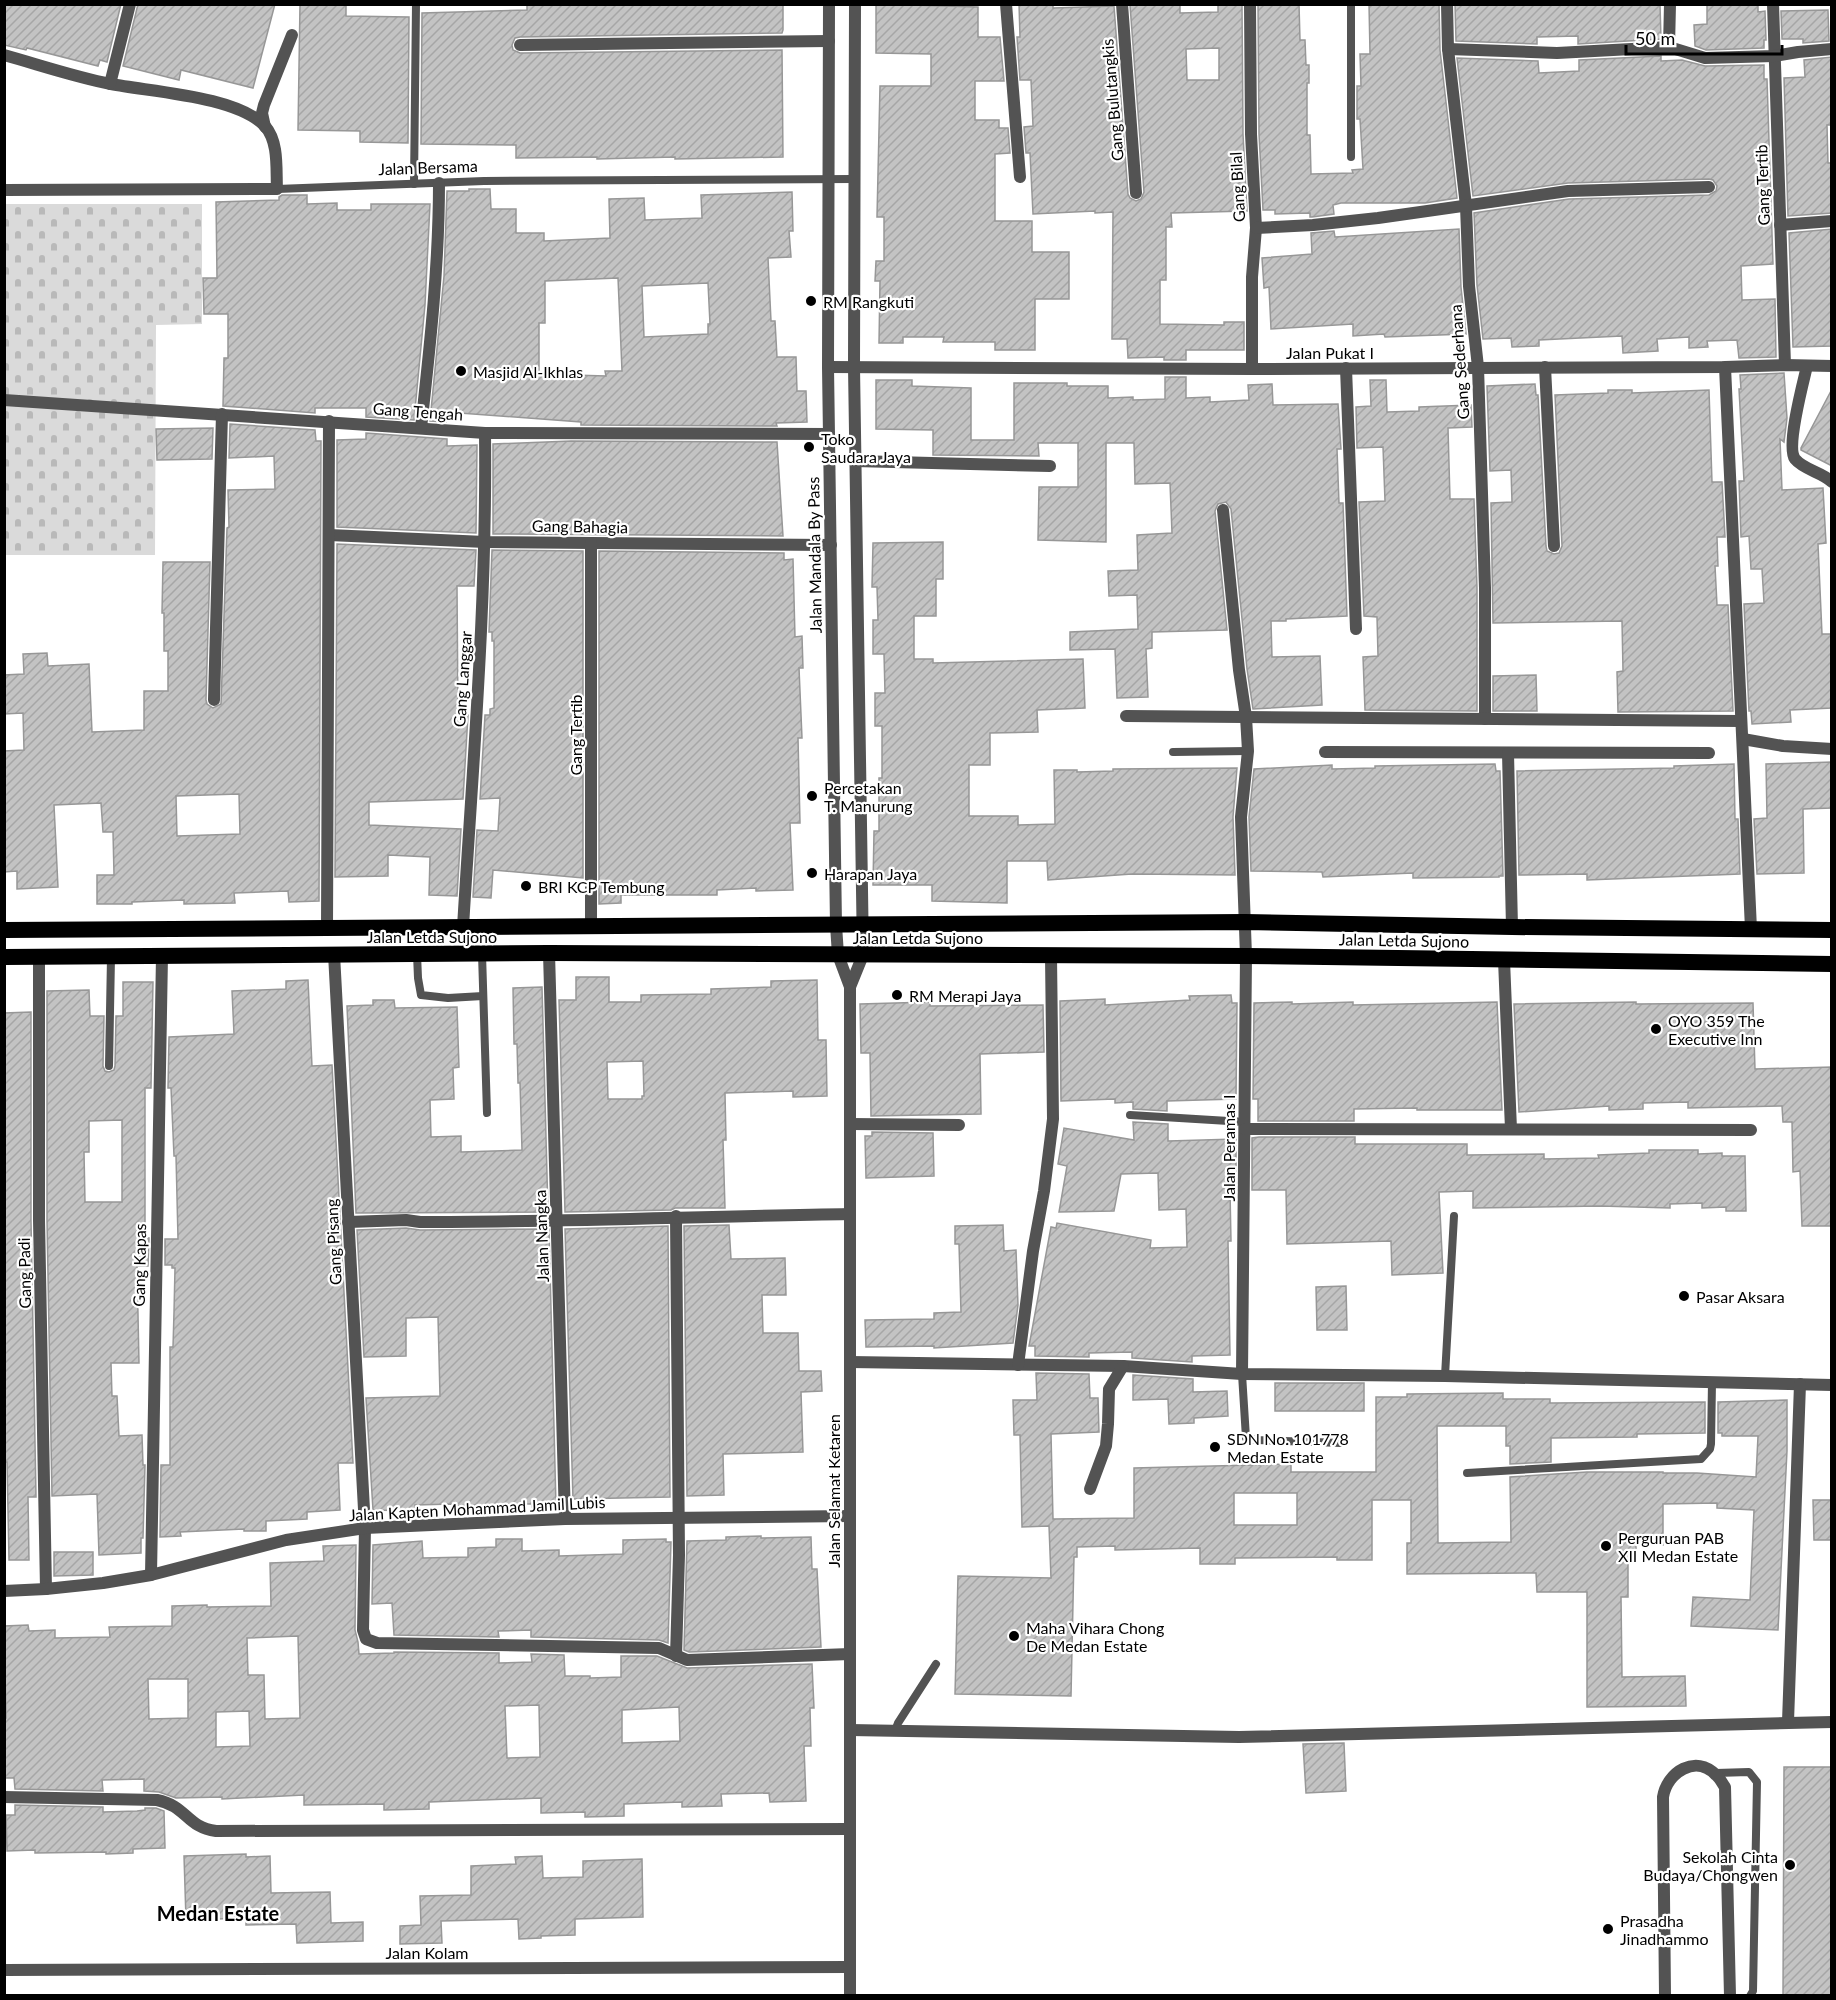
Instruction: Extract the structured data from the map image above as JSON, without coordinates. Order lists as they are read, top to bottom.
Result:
{
  "streets": {
    "highway": ["Jalan Letda Sujono"],
    "street": [
      "Gang Bulutangkis",
      "Jalan Bersama",
      "Gang Tertib",
      "Gang Bilal",
      "Jalan Pukat I",
      "Gang Sederhana",
      "Gang Tengah",
      "Gang Bahagia",
      "Jalan Mandala By Pass",
      "Gang Langgar",
      "Jalan Peramas I",
      "Jalan Nangka",
      "Gang Pisang",
      "Gang Kapas",
      "Gang Padi",
      "Jalan Selamat Ketaren",
      "Jalan Kapten Mohammad Jamil Lubis",
      "Jalan Kolam"
    ]
  },
  "crossings": [
    ["Jalan Bersama", "Jalan Mandala By Pass"],
    ["Gang Tertib", "Jalan Pukat I"],
    ["Gang Tertib", "Gang Bahagia"],
    ["Gang Tertib", "Jalan Letda Sujono"],
    ["Gang Bilal", "Jalan Pukat I"],
    ["Jalan Pukat I", "Gang Sederhana"],
    ["Jalan Pukat I", "Jalan Mandala By Pass"],
    ["Gang Tengah", "Jalan Mandala By Pass"],
    ["Gang Tengah", "Gang Langgar"],
    ["Gang Bahagia", "Jalan Mandala By Pass"],
    ["Gang Bahagia", "Gang Langgar"],
    ["Jalan Mandala By Pass", "Jalan Letda Sujono"],
    ["Jalan Mandala By Pass", "Jalan Selamat Ketaren"],
    ["Gang Langgar", "Jalan Letda Sujono"],
    ["Jalan Letda Sujono", "Jalan Peramas I"],
    ["Jalan Letda Sujono", "Jalan Nangka"],
    ["Jalan Letda Sujono", "Gang Pisang"],
    ["Jalan Letda Sujono", "Gang Kapas"],
    ["Jalan Letda Sujono", "Gang Padi"],
    ["Jalan Letda Sujono", "Jalan Selamat Ketaren"],
    ["Jalan Nangka", "Jalan Kapten Mohammad Jamil Lubis"],
    ["Gang Pisang", "Jalan Kapten Mohammad Jamil Lubis"],
    ["Gang Kapas", "Jalan Kapten Mohammad Jamil Lubis"],
    ["Gang Padi", "Jalan Kapten Mohammad Jamil Lubis"],
    ["Jalan Selamat Ketaren", "Jalan Kapten Mohammad Jamil Lubis"],
    ["Jalan Selamat Ketaren", "Jalan Kolam"]
  ],
  "districts": ["Medan Estate"],
  "places": [
    "RM Rangkuti",
    "Masjid Al-Ikhlas",
    "Toko Saudara Jaya",
    "Percetakan T. Manurung",
    "Harapan Jaya",
    "BRI KCP Tembung",
    "RM Merapi Jaya",
    "OYO 359 The Executive Inn",
    "Pasar Aksara",
    "SDN No. 101778 Medan Estate",
    "Perguruan PAB XII Medan Estate",
    "Maha Vihara Chong De Medan Estate",
    "Sekolah Cinta Budaya/Chongwen",
    "Prasadha Jinadhammo"
  ],
  "scale_bar": "50 m"
}
